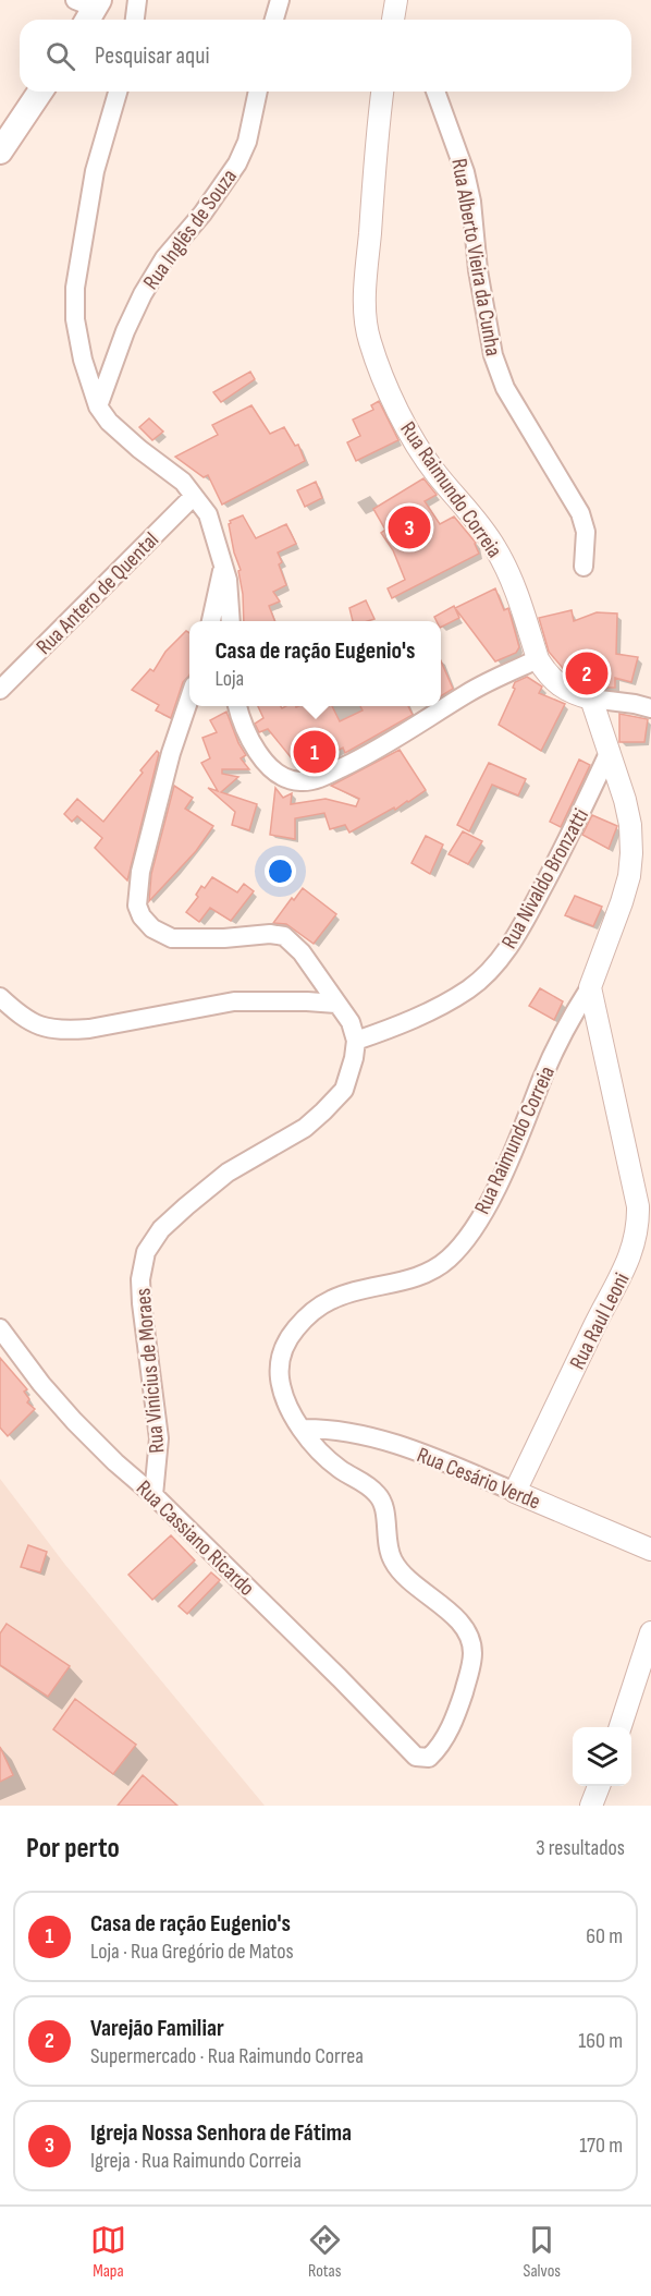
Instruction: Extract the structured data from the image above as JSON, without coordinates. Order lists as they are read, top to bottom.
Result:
{
  "streets": {
    "street": [
      "Rua Inglês de Souza",
      "Rua Alberto Vieira da Cunha",
      "Rua Raimundo Correia",
      "Rua Antero de Quental",
      "Rua Nivaldo Bronzatti",
      "Rua Raul Leoni",
      "Rua Vinícius de Moraes",
      "Rua Cesário Verde",
      "Rua Cassiano Ricardo"
    ]
  },
  "crossings": [
    ["Rua Raimundo Correia", "Rua Nivaldo Bronzatti"],
    ["Rua Raimundo Correia", "Rua Raul Leoni"],
    ["Rua Raimundo Correia", "Rua Cesário Verde"],
    ["Rua Raimundo Correia", "Rua Cassiano Ricardo"],
    ["Rua Nivaldo Bronzatti", "Rua Vinícius de Moraes"],
    ["Rua Raul Leoni", "Rua Cesário Verde"],
    ["Rua Vinícius de Moraes", "Rua Cassiano Ricardo"]
  ],
  "page": {
    "search": "Pesquisar aqui",
    "pins": ["3", "2", "1"],
    "popup": ["Casa de ração Eugenio's", "Loja"],
    "heading": ["Por perto", "3 resultados"],
    "list": [
      {
        "mark": "1",
        "name": "Casa de ração Eugenio's",
        "note": "Loja · Rua Gregório de Matos",
        "value": "60 m"
      },
      {
        "mark": "2",
        "name": "Varejão Familiar",
        "note": "Supermercado · Rua Raimundo Correa",
        "value": "160 m"
      },
      {
        "mark": "3",
        "name": "Igreja Nossa Senhora de Fátima",
        "note": "Igreja · Rua Raimundo Correia",
        "value": "170 m"
      }
    ],
    "nav": ["Mapa", "Rotas", "Salvos"]
  }
}
